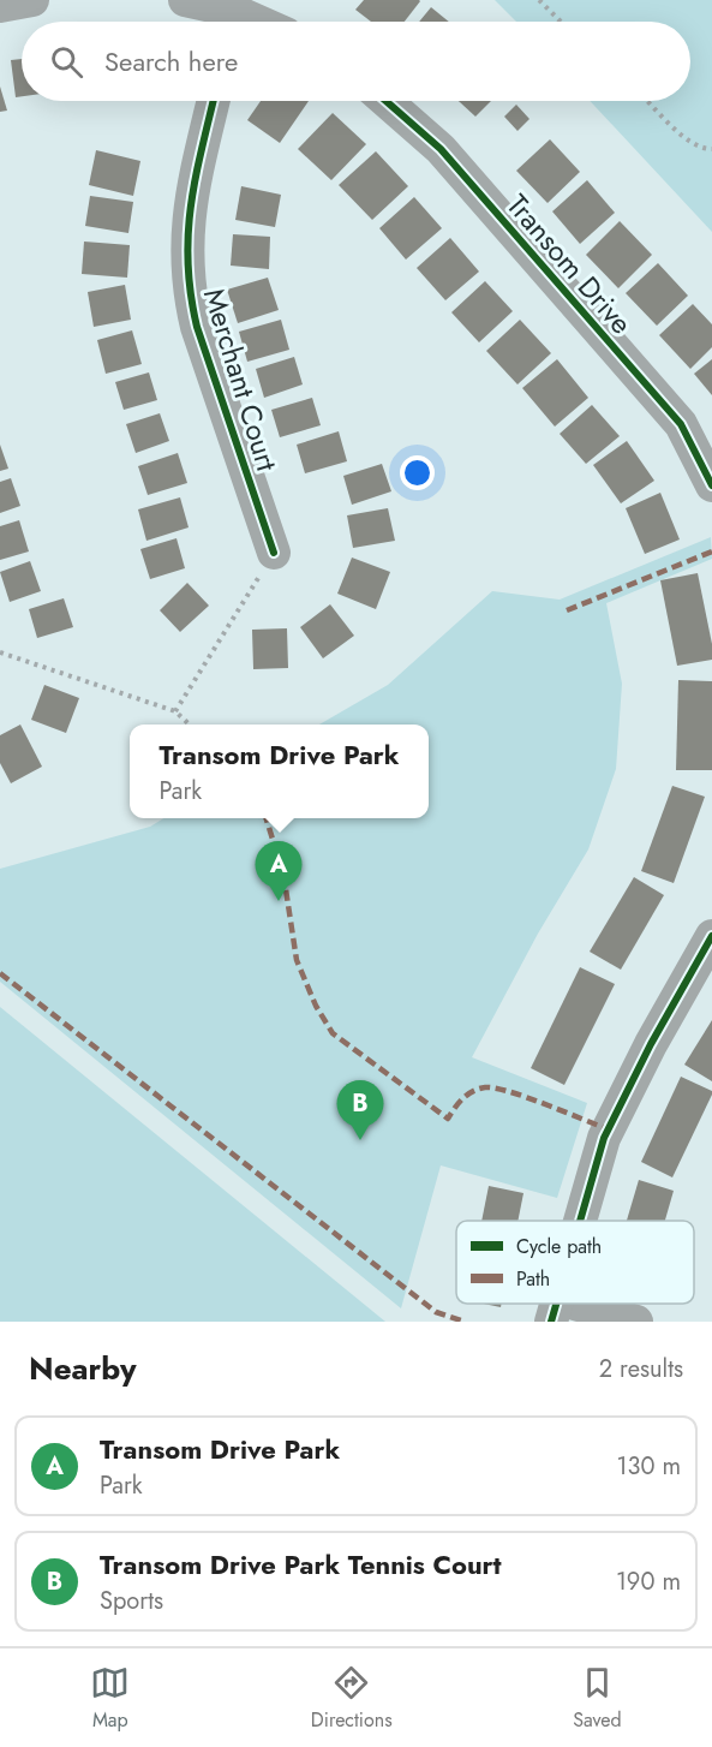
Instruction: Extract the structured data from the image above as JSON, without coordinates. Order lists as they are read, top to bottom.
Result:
{
  "streets": {
    "street": ["Transom Drive", "Merchant Court"]
  },
  "legend": ["Cycle path", "Path"],
  "page": {
    "search": "Search here",
    "popup": ["Transom Drive Park", "Park"],
    "pins": ["A", "B"],
    "heading": ["Nearby", "2 results"],
    "list": [
      {
        "mark": "A",
        "name": "Transom Drive Park",
        "note": "Park",
        "value": "130 m"
      },
      {
        "mark": "B",
        "name": "Transom Drive Park Tennis Court",
        "note": "Sports",
        "value": "190 m"
      }
    ],
    "nav": ["Map", "Directions", "Saved"]
  }
}
